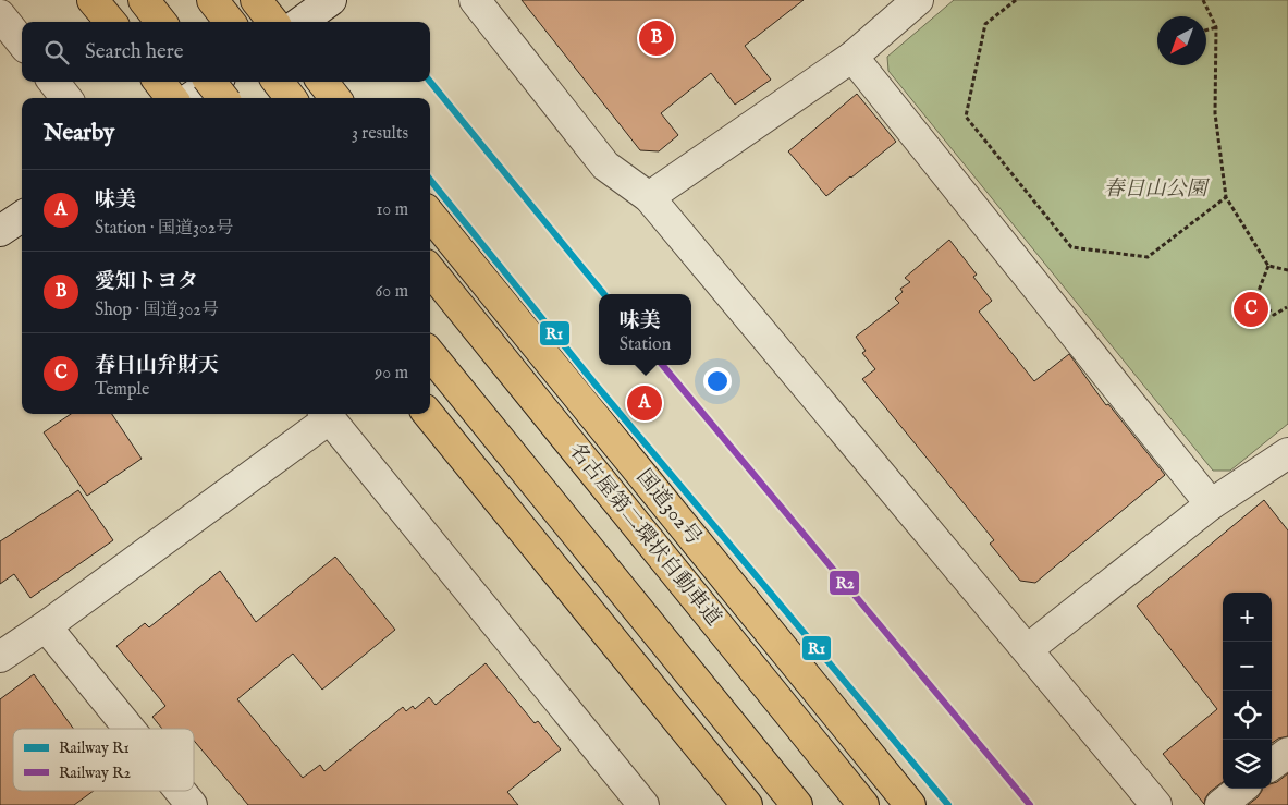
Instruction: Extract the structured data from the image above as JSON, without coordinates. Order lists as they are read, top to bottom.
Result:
{
  "streets": {
    "highway": ["国道302号", "名古屋第二環状自動車道"]
  },
  "parks": ["春日山公園"],
  "lines": ["rail line R1", "rail line R2"],
  "legend": ["Railway R1", "Railway R2"],
  "north": "bottom left",
  "page": {
    "pins": ["B", "C", "A"],
    "search": "Search here",
    "heading": ["Nearby", "3 results"],
    "list": [
      {
        "mark": "A",
        "name": "味美",
        "note": "Station · 国道302号",
        "value": "10 m"
      },
      {
        "mark": "B",
        "name": "愛知トヨタ",
        "note": "Shop · 国道302号",
        "value": "60 m"
      },
      {
        "mark": "C",
        "name": "春日山弁財天",
        "note": "Temple",
        "value": "90 m"
      }
    ],
    "popup": ["味美", "Station"],
    "map_buttons": ["+", "−"]
  }
}
